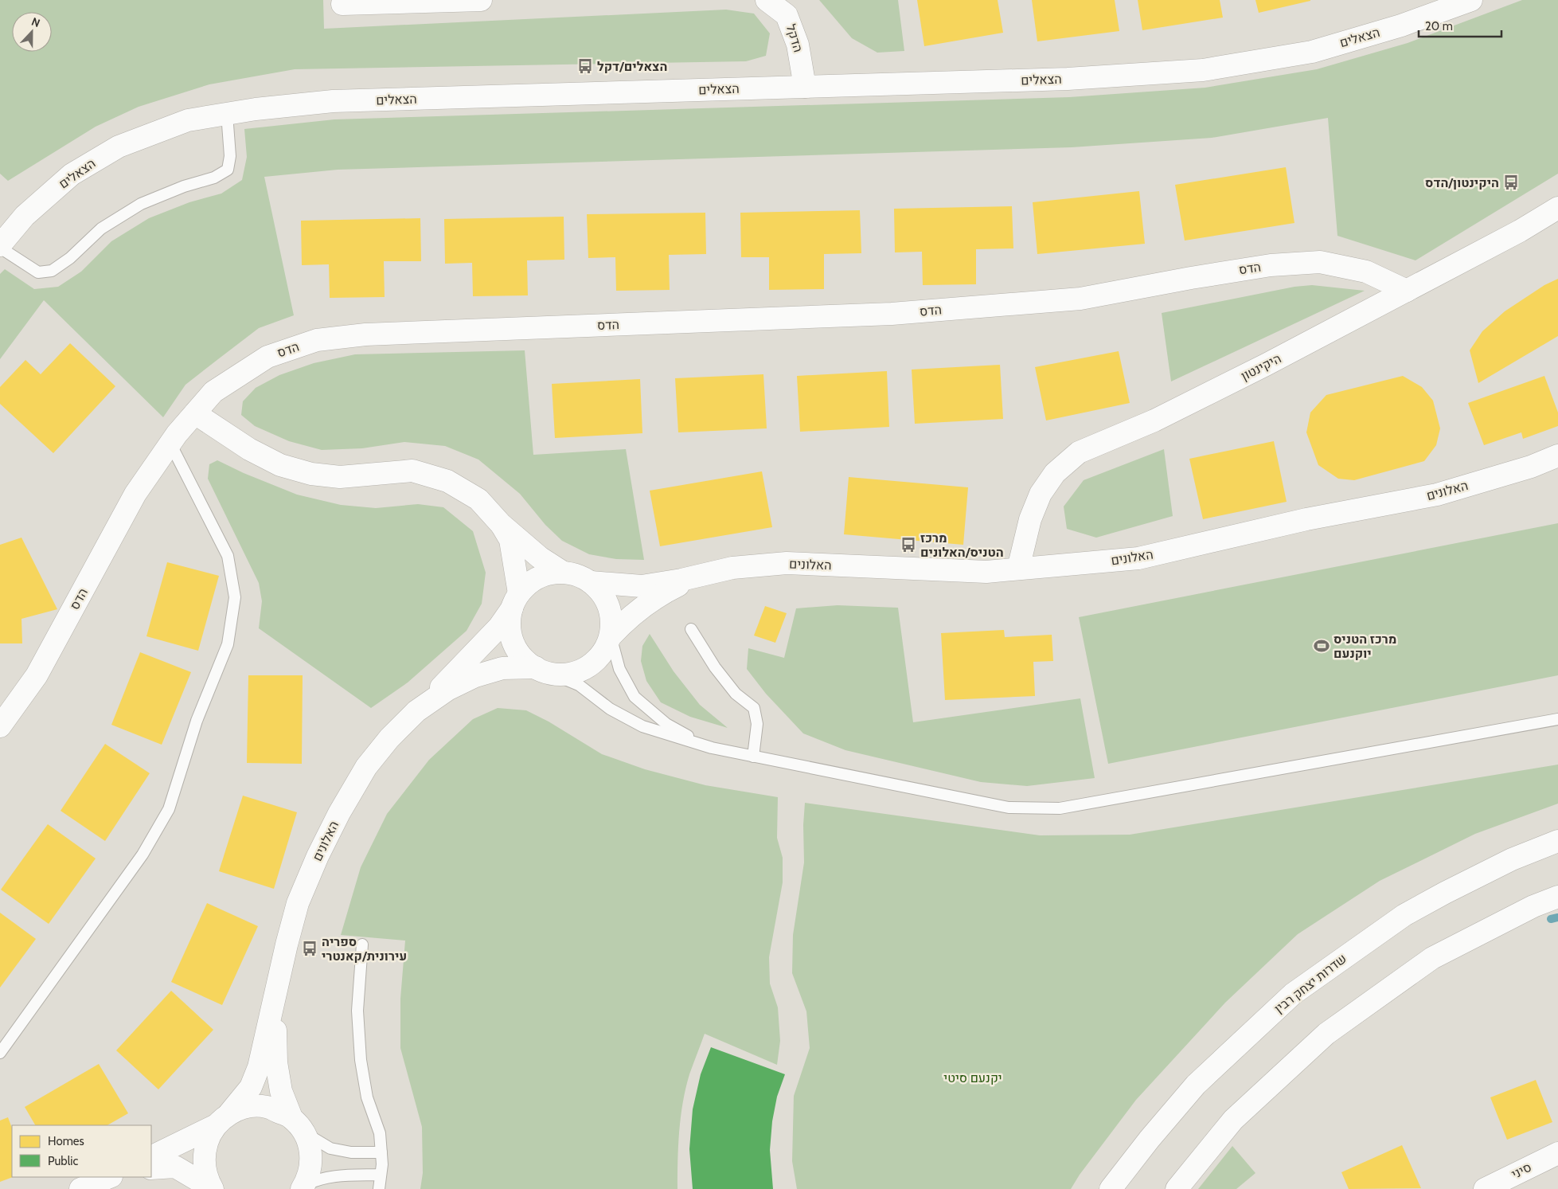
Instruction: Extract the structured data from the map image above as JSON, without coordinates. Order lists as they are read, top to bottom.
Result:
{
  "streets": {
    "street": [
      "הצאלים",
      "הדקל",
      "הדס",
      "היקינטון",
      "האלונים",
      "שדרות יצחק רבין",
      "סיני"
    ]
  },
  "crossings": [
    ["הצאלים", "הדקל"],
    ["הדס", "היקינטון"],
    ["היקינטון", "האלונים"]
  ],
  "parks": ["יקנעם סיטי"],
  "places": {
    "bus stop": [
      "הצאלים/דקל",
      "היקינטון/הדס",
      "מרכז הטניס/האלונים",
      "ספריה עירונית/קאנטרי"
    ],
    "sports": ["מרכז הטניס יוקנעם"]
  },
  "legend": ["Homes", "Public"],
  "scale_bar": "20 m",
  "north": "top"
}
